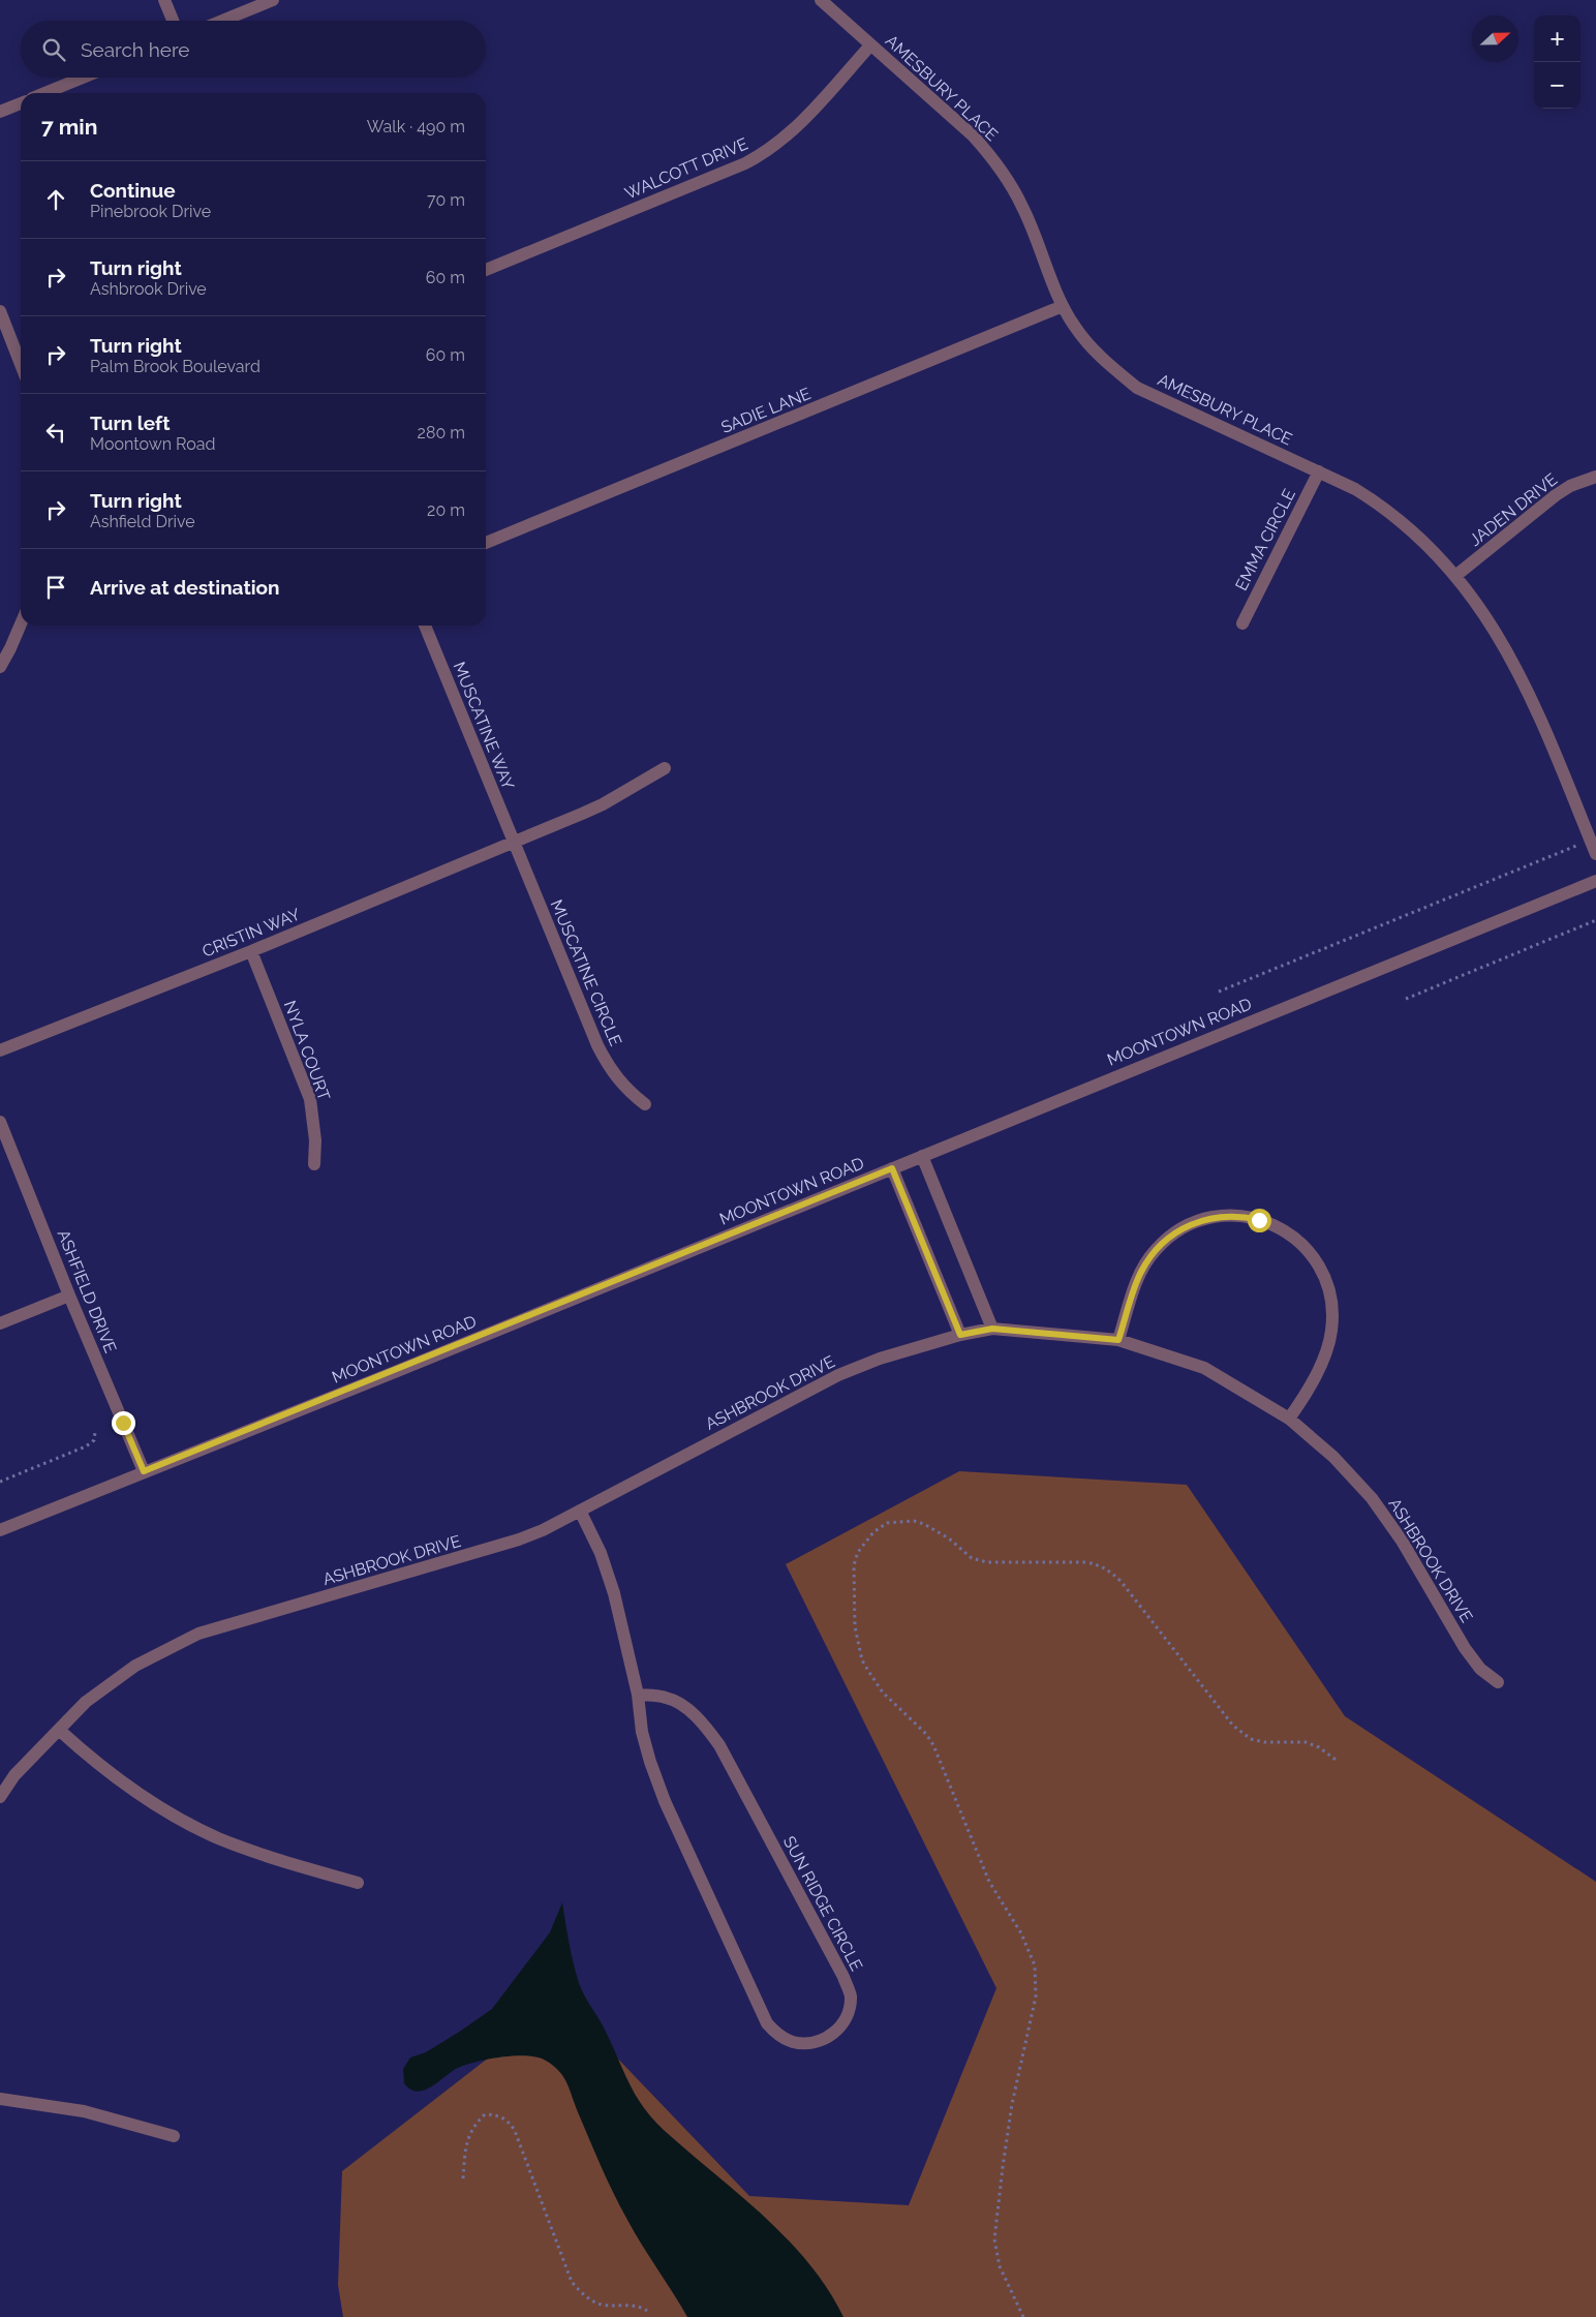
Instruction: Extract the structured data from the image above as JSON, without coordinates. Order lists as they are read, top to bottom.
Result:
{
  "streets": {
    "street": [
      "AMESBURY PLACE",
      "WALCOTT DRIVE",
      "SADIE LANE",
      "JADEN DRIVE",
      "EMMA CIRCLE",
      "MUSCATINE WAY",
      "CRISTIN WAY",
      "MUSCATINE CIRCLE",
      "MOONTOWN ROAD",
      "NYLA COURT",
      "ASHFIELD DRIVE",
      "ASHBROOK DRIVE",
      "SUN RIDGE CIRCLE"
    ]
  },
  "crossings": [
    ["AMESBURY PLACE", "WALCOTT DRIVE"],
    ["AMESBURY PLACE", "SADIE LANE"],
    ["AMESBURY PLACE", "JADEN DRIVE"],
    ["AMESBURY PLACE", "EMMA CIRCLE"],
    ["MUSCATINE WAY", "CRISTIN WAY"],
    ["MUSCATINE WAY", "MUSCATINE CIRCLE"],
    ["CRISTIN WAY", "MUSCATINE CIRCLE"],
    ["CRISTIN WAY", "NYLA COURT"],
    ["MOONTOWN ROAD", "ASHFIELD DRIVE"],
    ["ASHBROOK DRIVE", "SUN RIDGE CIRCLE"]
  ],
  "north": "right",
  "page": {
    "map_buttons": ["+", "−"],
    "search": "Search here",
    "heading": ["7 min", "Walk · 490 m"],
    "list": [
      ["Continue", "Pinebrook Drive", "70 m"],
      ["Turn right", "Ashbrook Drive", "60 m"],
      ["Turn right", "Palm Brook Boulevard", "60 m"],
      ["Turn left", "Moontown Road", "280 m"],
      ["Turn right", "Ashfield Drive", "20 m"],
      "Arrive at destination"
    ]
  }
}
